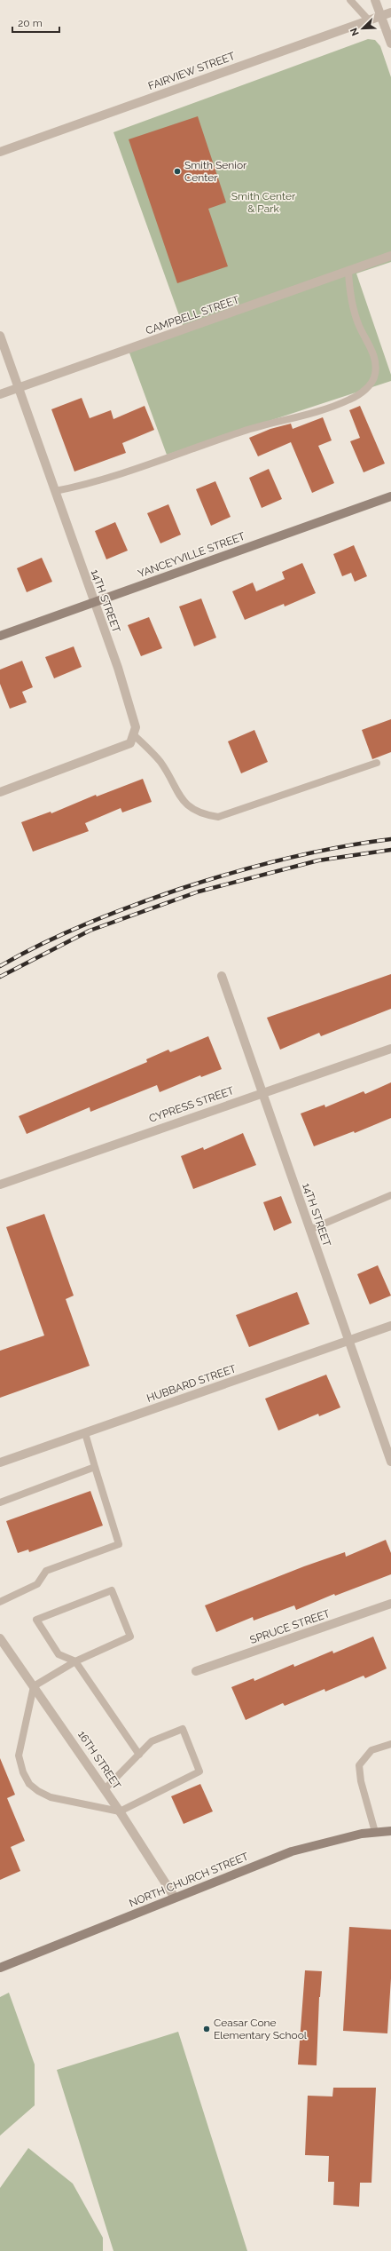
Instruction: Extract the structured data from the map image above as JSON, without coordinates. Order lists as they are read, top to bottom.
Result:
{
  "streets": {
    "main road": ["YANCEYVILLE STREET", "NORTH CHURCH STREET"],
    "street": [
      "FAIRVIEW STREET",
      "CAMPBELL STREET",
      "14TH STREET",
      "CYPRESS STREET",
      "HUBBARD STREET",
      "SPRUCE STREET",
      "16TH STREET"
    ]
  },
  "crossings": [
    ["CAMPBELL STREET", "14TH STREET"],
    ["YANCEYVILLE STREET", "14TH STREET"],
    ["14TH STREET", "CYPRESS STREET"],
    ["14TH STREET", "HUBBARD STREET"],
    ["16TH STREET", "NORTH CHURCH STREET"]
  ],
  "parks": ["Smith Center & Park"],
  "places": ["Smith Senior Center", "Ceasar Cone Elementary School"],
  "scale_bar": "20 m",
  "north": "bottom left"
}
